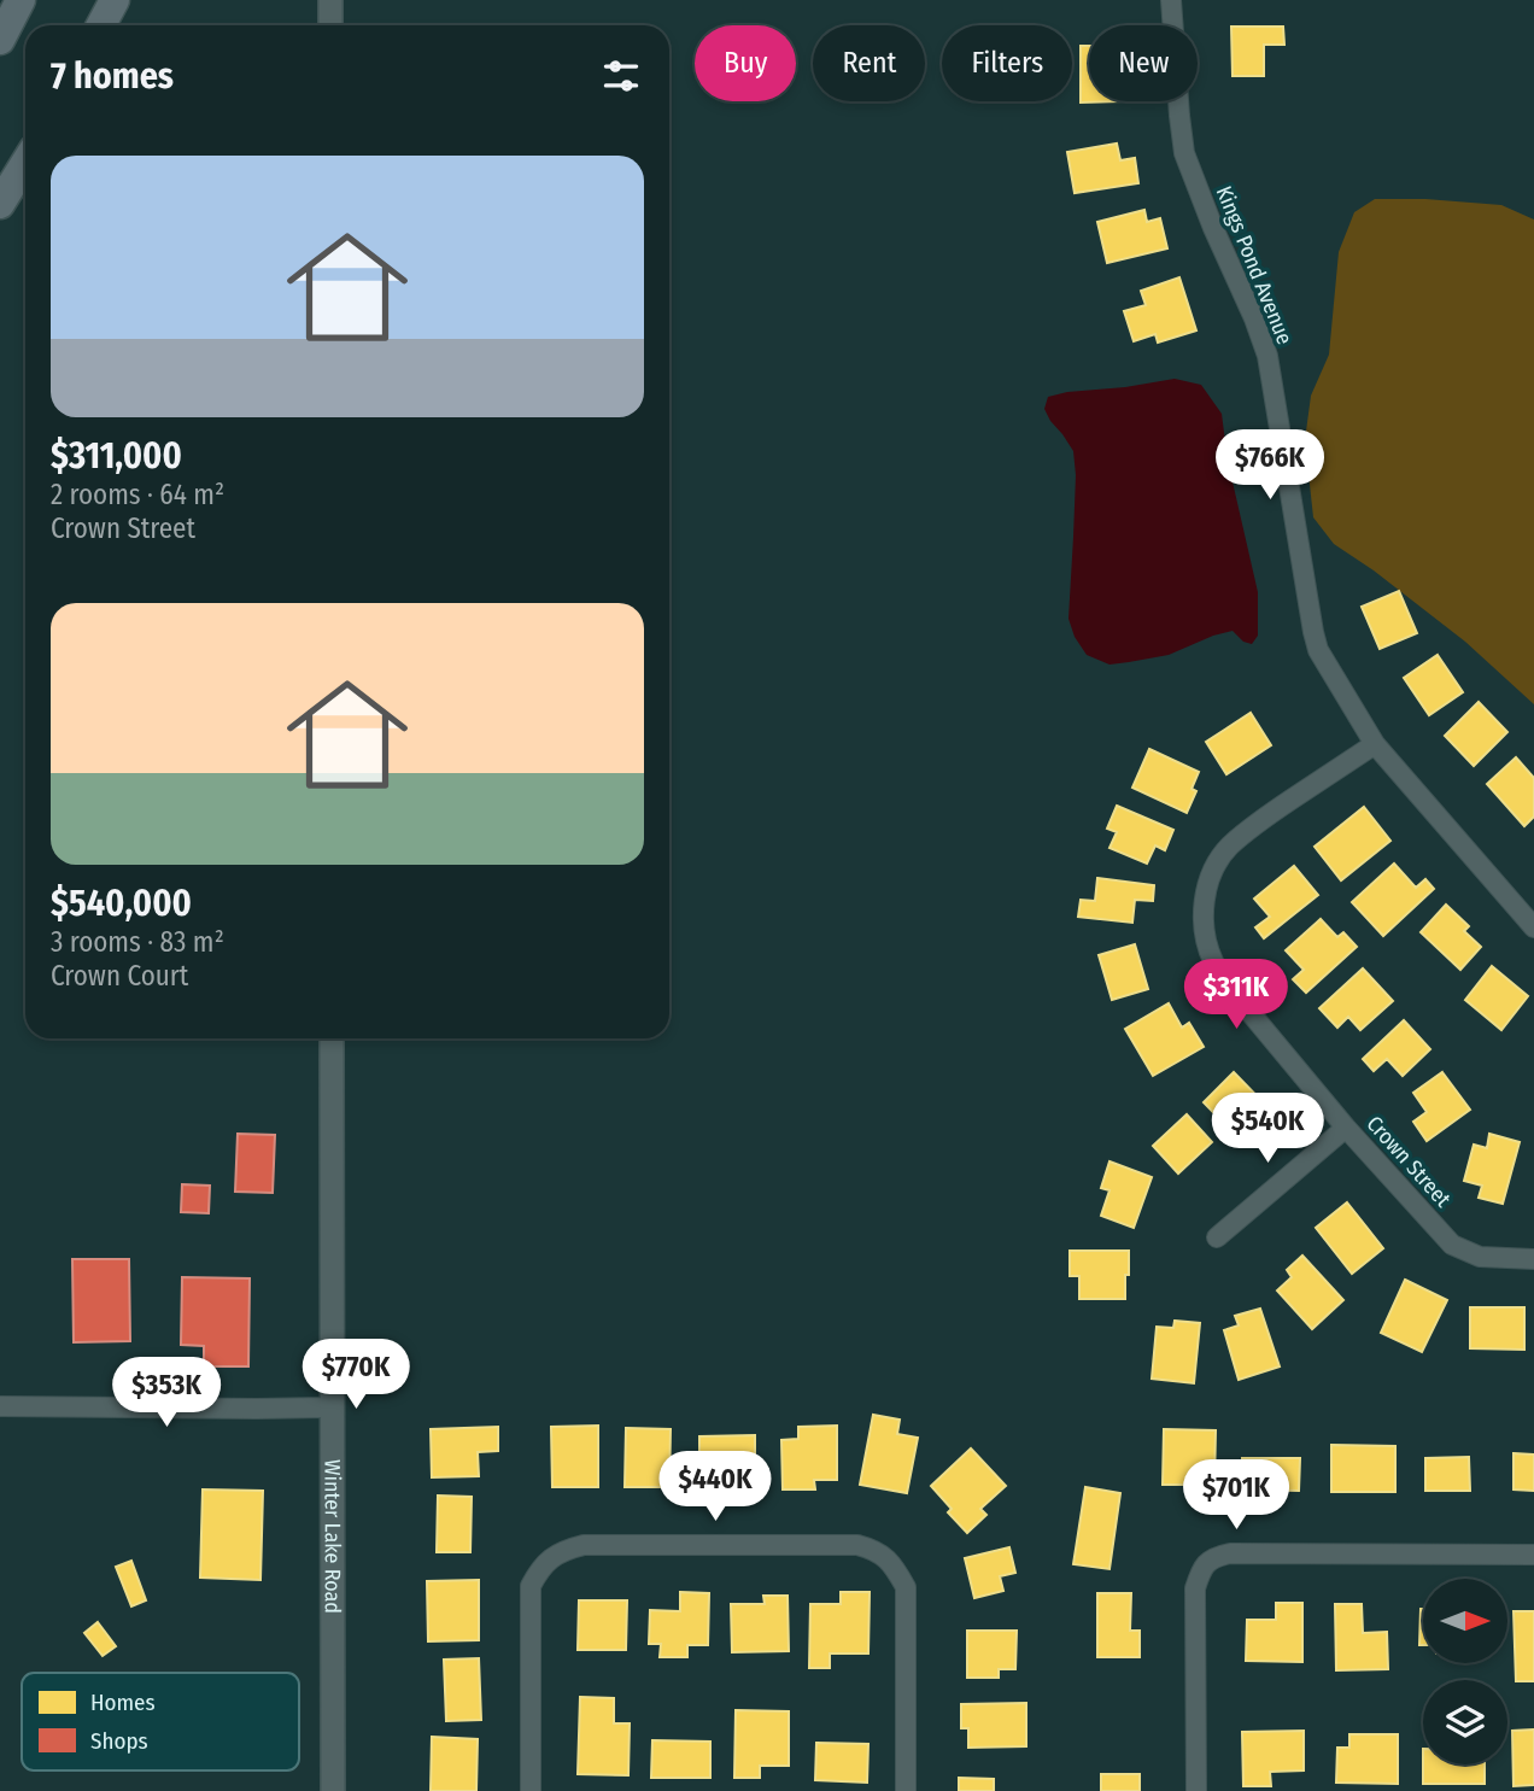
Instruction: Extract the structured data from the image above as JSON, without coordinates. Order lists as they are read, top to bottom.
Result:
{
  "streets": {
    "street": ["Kings Pond Avenue", "Crown Street", "Winter Lake Road"]
  },
  "crossings": [
    ["Kings Pond Avenue", "Crown Street"]
  ],
  "legend": ["Homes", "Shops"],
  "north": "right",
  "page": {
    "chip": [
      "Buy",
      "Rent",
      "Filters",
      "New"
    ],
    "heading": "7 homes",
    "list": [
      {
        "name": "$311,000",
        "note": "2 rooms · 64 m² · Crown Street"
      },
      {
        "name": "$540,000",
        "note": "3 rooms · 83 m² · Crown Court"
      }
    ],
    "price": [
      "$766K",
      "$311K",
      "$540K",
      "$770K",
      "$353K",
      "$440K",
      "$701K"
    ]
  }
}
